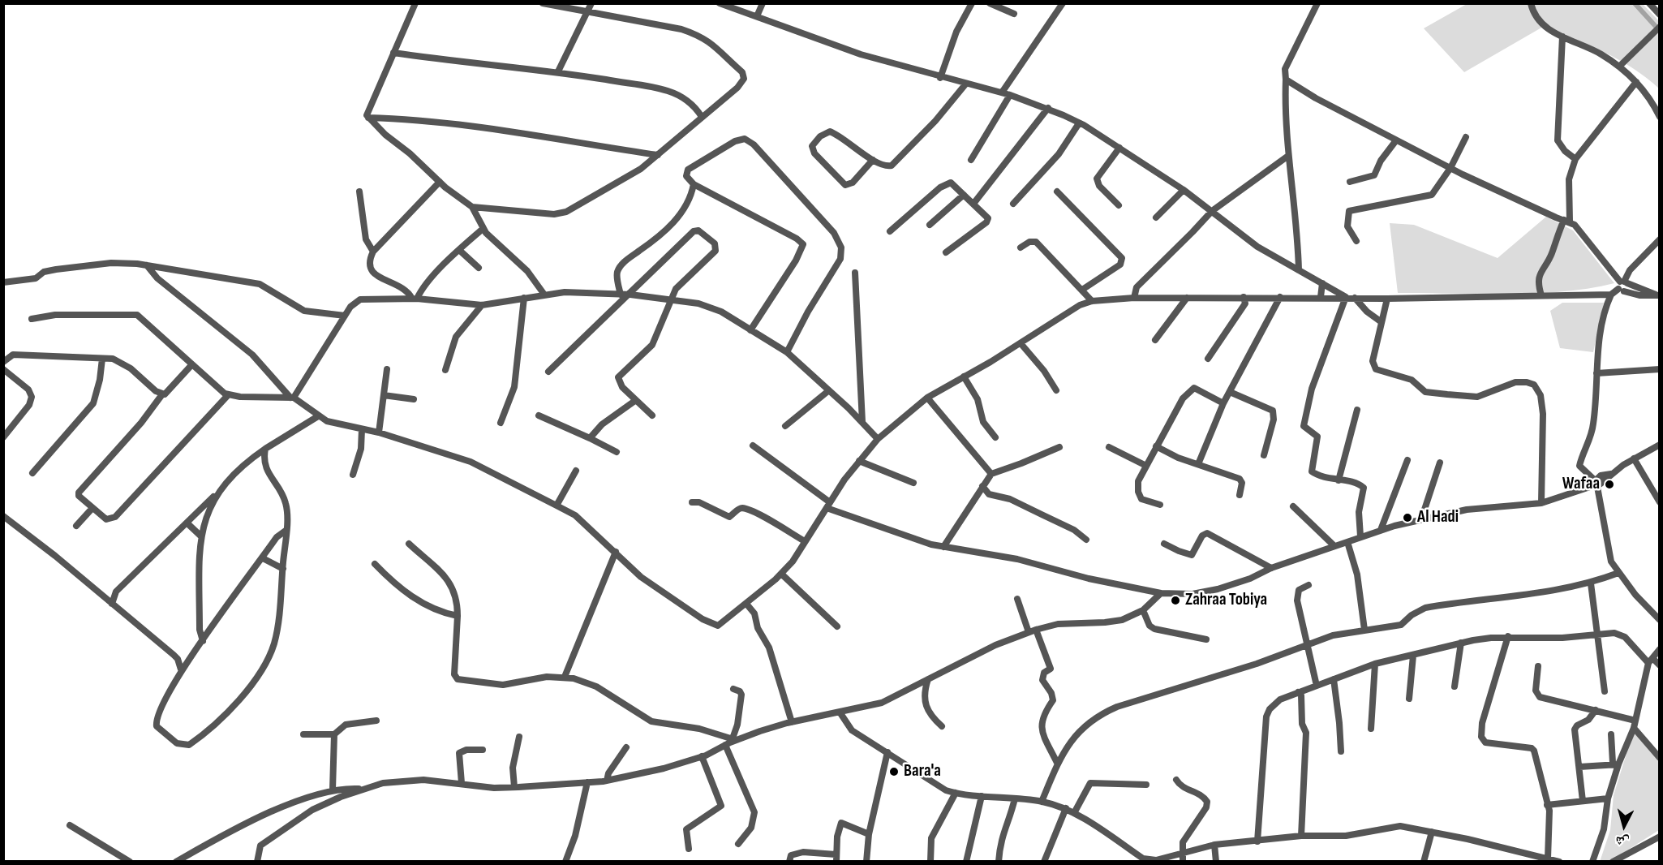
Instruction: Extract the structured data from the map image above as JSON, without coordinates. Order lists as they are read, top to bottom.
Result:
{
  "places": [
    "Wafaa",
    "Al Hadi",
    "Zahraa Tobiya",
    "Bara'a"
  ],
  "north": "bottom"
}
